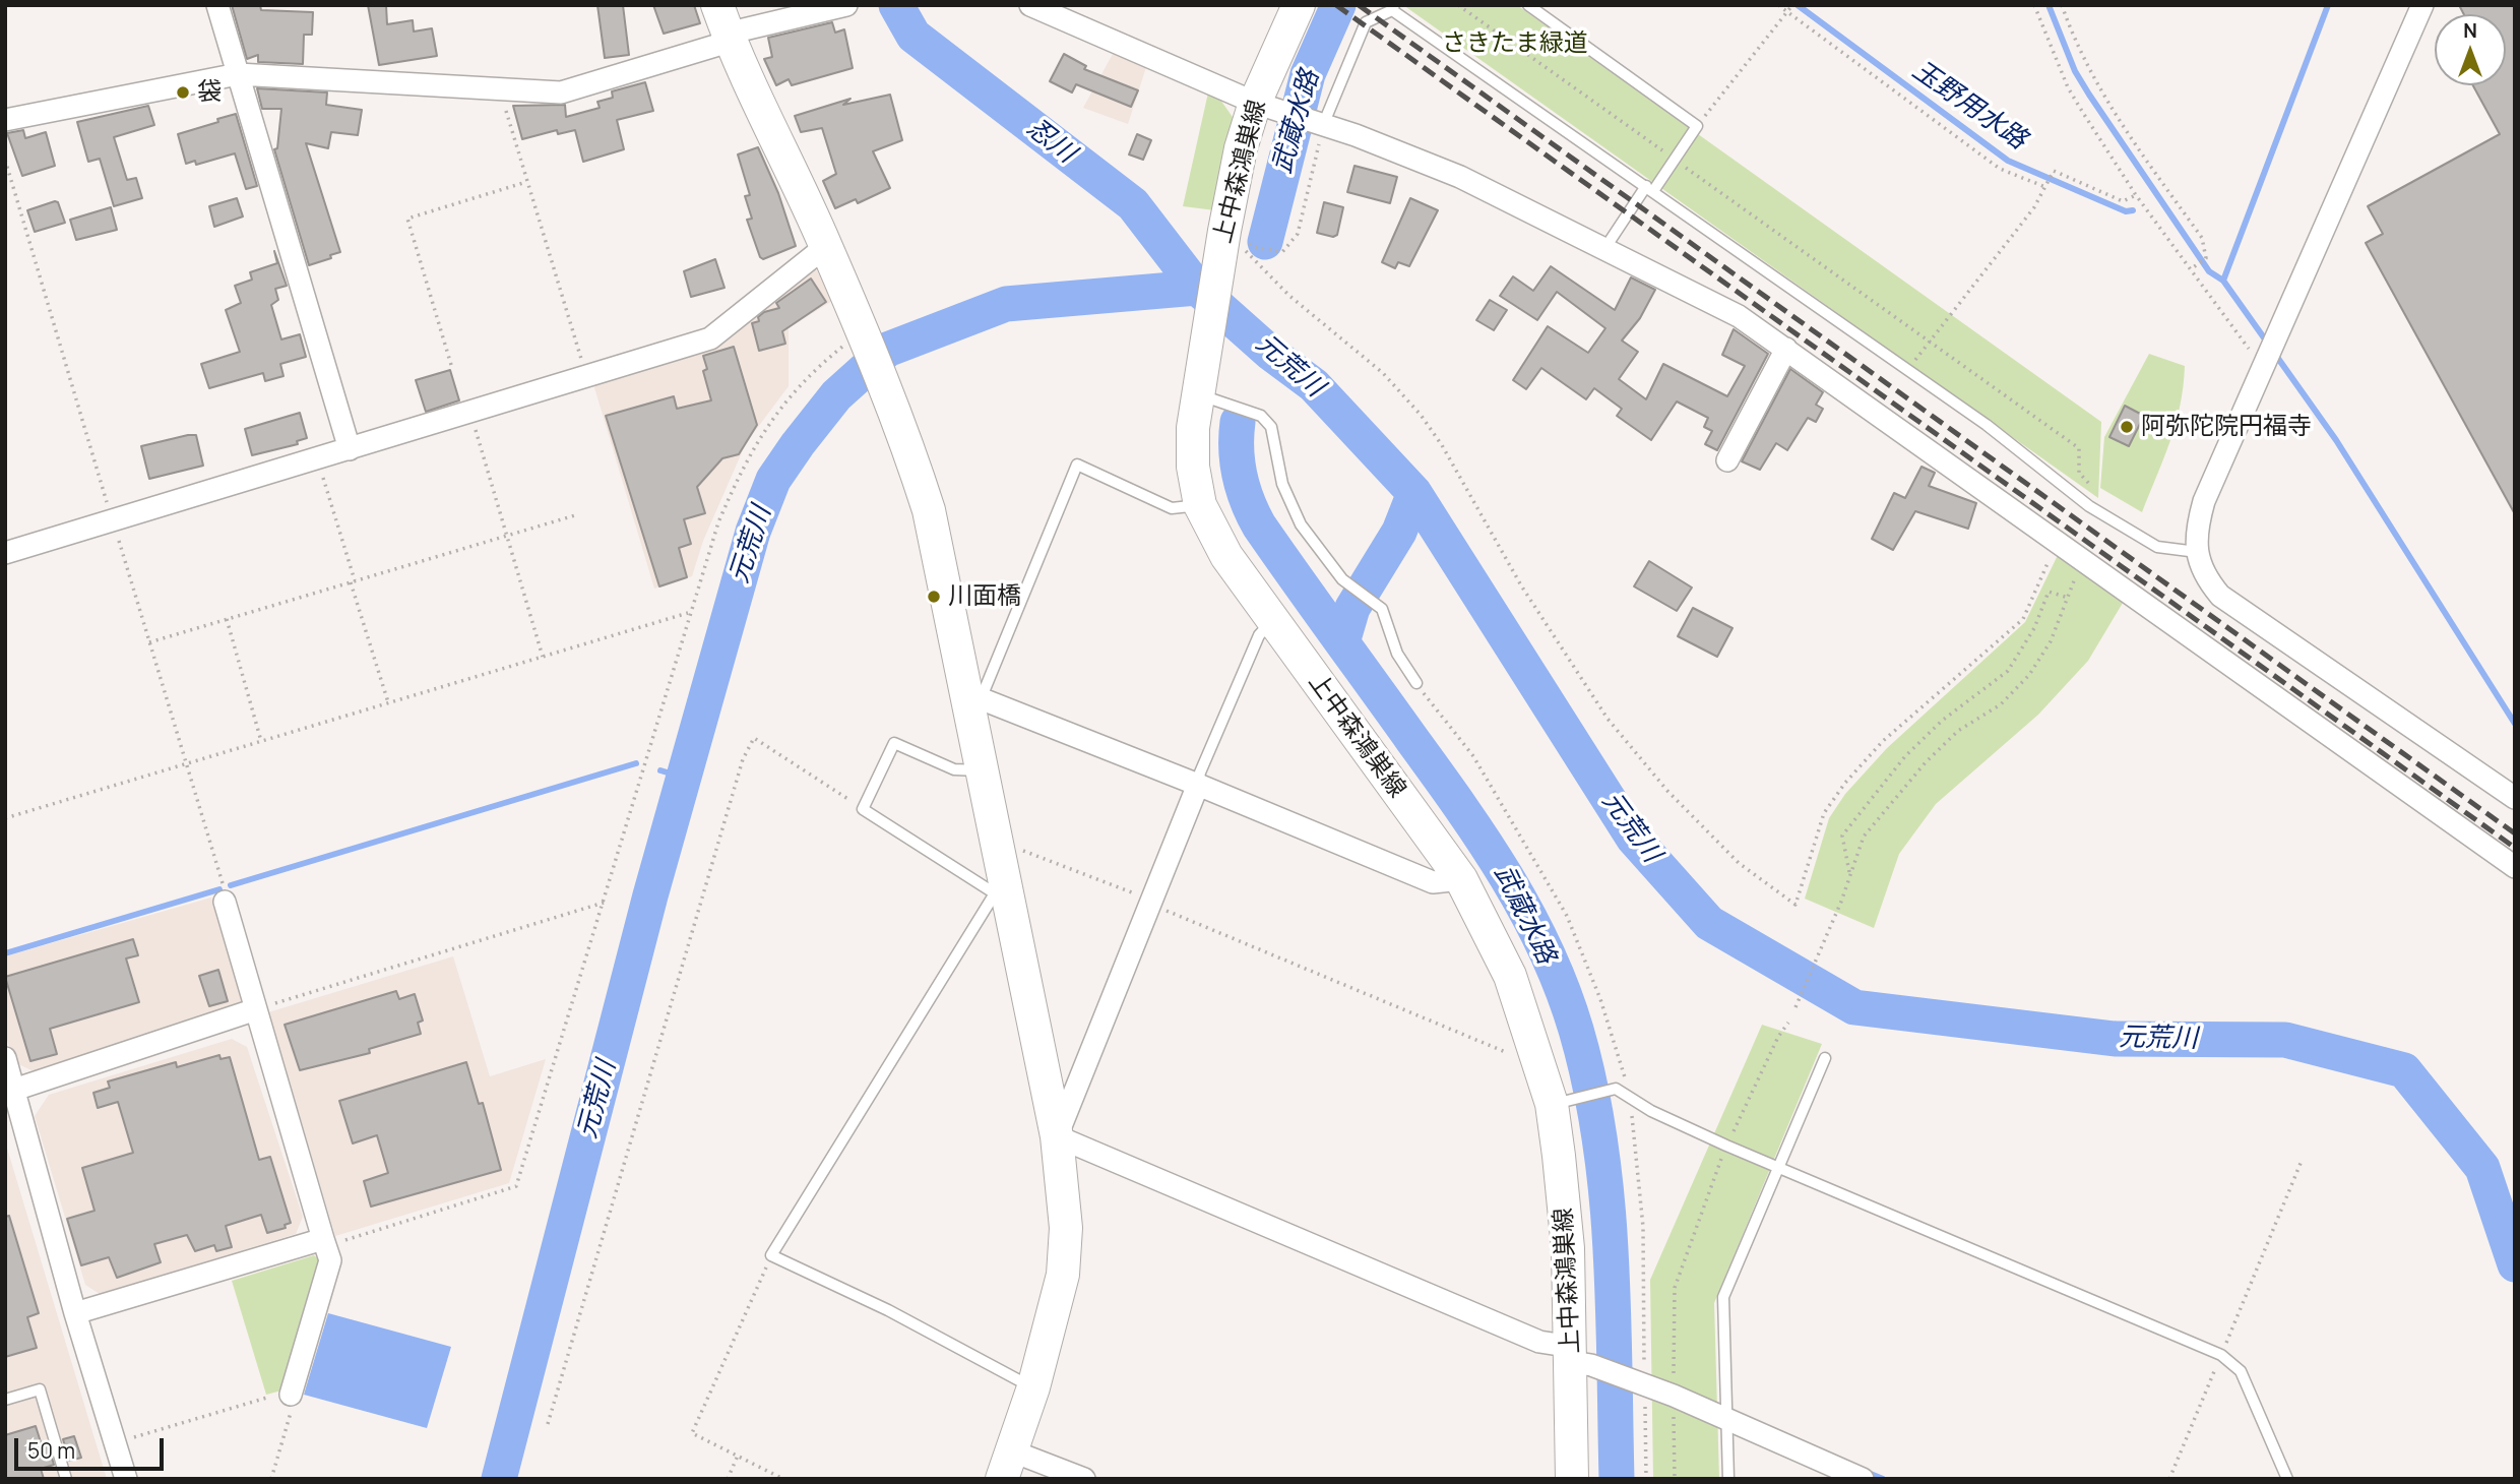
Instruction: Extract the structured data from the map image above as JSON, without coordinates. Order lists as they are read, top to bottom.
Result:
{
  "streets": {
    "main road": ["上中森鴻巣線"]
  },
  "water": [
    "玉野用水路",
    "武蔵水路",
    "忍川",
    "元荒川"
  ],
  "parks": ["さきたま緑道"],
  "places": ["袋", "阿弥陀院円福寺", "川面橋"],
  "scale_bar": "50 m",
  "north": "top"
}
